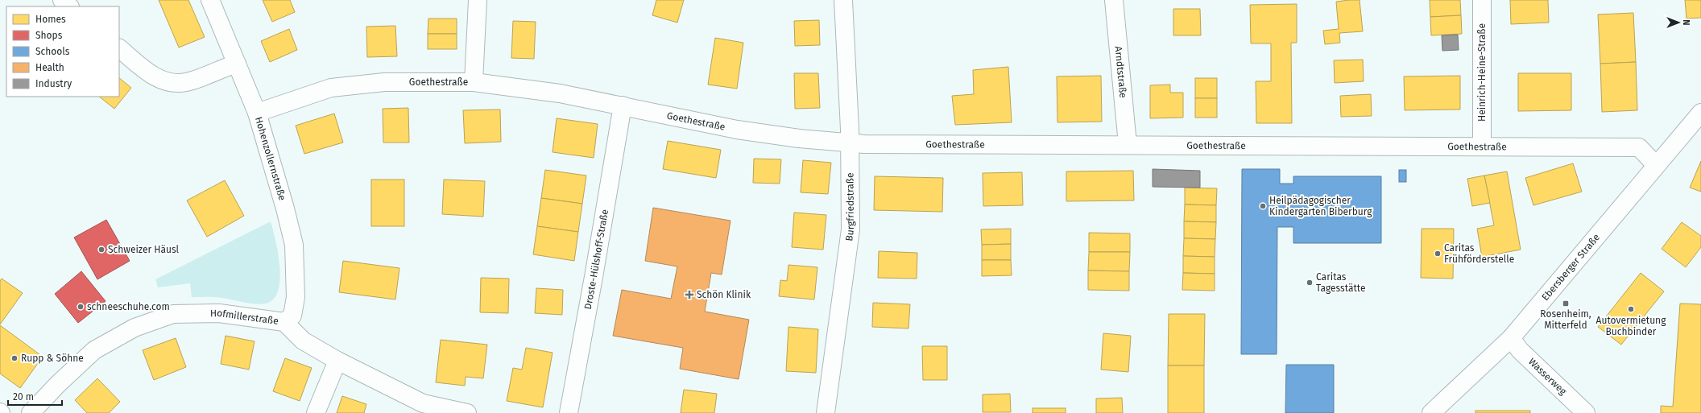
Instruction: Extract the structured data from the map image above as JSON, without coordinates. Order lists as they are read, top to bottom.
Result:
{
  "streets": {
    "street": [
      "Arndtstraße",
      "Heinrich-Heine-Straße",
      "Goethestraße",
      "Hohenzollernstraße",
      "Burgfriedstraße",
      "Droste-Hülshoff-Straße",
      "Ebersberger Straße",
      "Hofmillerstraße",
      "Wasserweg"
    ]
  },
  "crossings": [
    ["Arndtstraße", "Goethestraße"],
    ["Heinrich-Heine-Straße", "Goethestraße"],
    ["Goethestraße", "Hohenzollernstraße"],
    ["Goethestraße", "Burgfriedstraße"],
    ["Goethestraße", "Droste-Hülshoff-Straße"],
    ["Goethestraße", "Ebersberger Straße"],
    ["Hohenzollernstraße", "Hofmillerstraße"],
    ["Ebersberger Straße", "Wasserweg"]
  ],
  "places": {
    "other": [
      "Heilpädagogischer Kindergarten Biberburg",
      "Schweizer Häusl",
      "Caritas Frühförderstelle",
      "Caritas Tagesstätte",
      "schneeschuhe.com",
      "Autovermietung Buchbinder",
      "Rupp & Söhne"
    ],
    "health": ["Schön Klinik"],
    "transit": ["Rosenheim, Mitterfeld"]
  },
  "legend": [
    "Homes",
    "Shops",
    "Schools",
    "Health",
    "Industry"
  ],
  "scale_bar": "20 m",
  "north": "right"
}
